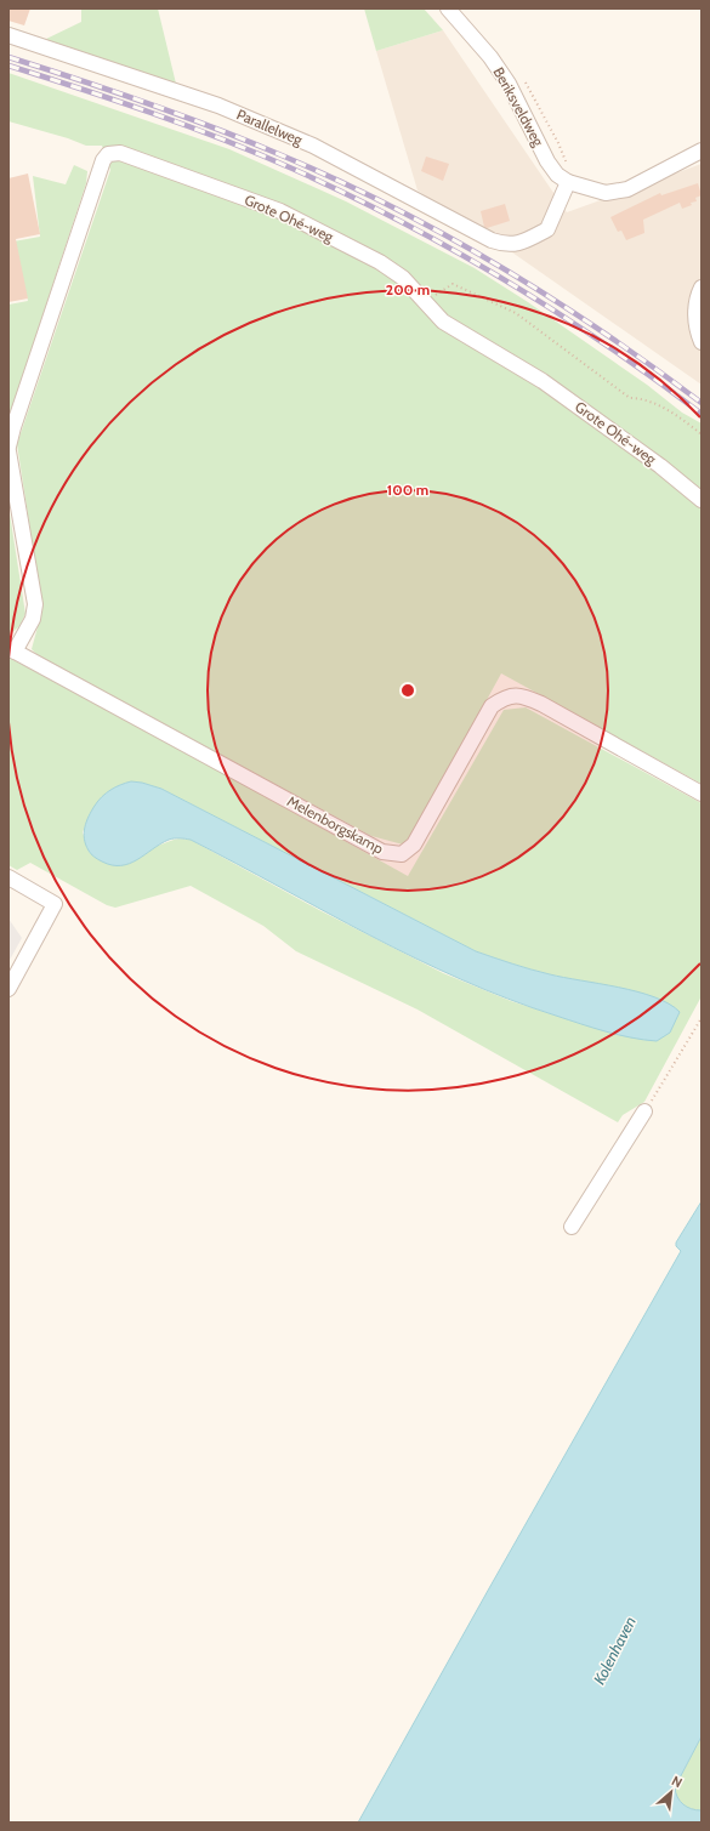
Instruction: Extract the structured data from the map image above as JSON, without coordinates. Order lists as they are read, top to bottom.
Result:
{
  "streets": {
    "street": [
      "Beriksveldweg",
      "Parallelweg",
      "Grote Ohé-weg",
      "Melenborgskamp"
    ]
  },
  "crossings": [
    ["Beriksveldweg", "Parallelweg"]
  ],
  "water": ["Kolenhaven"],
  "north": "top right",
  "rings": ["200 m", "100 m"]
}
